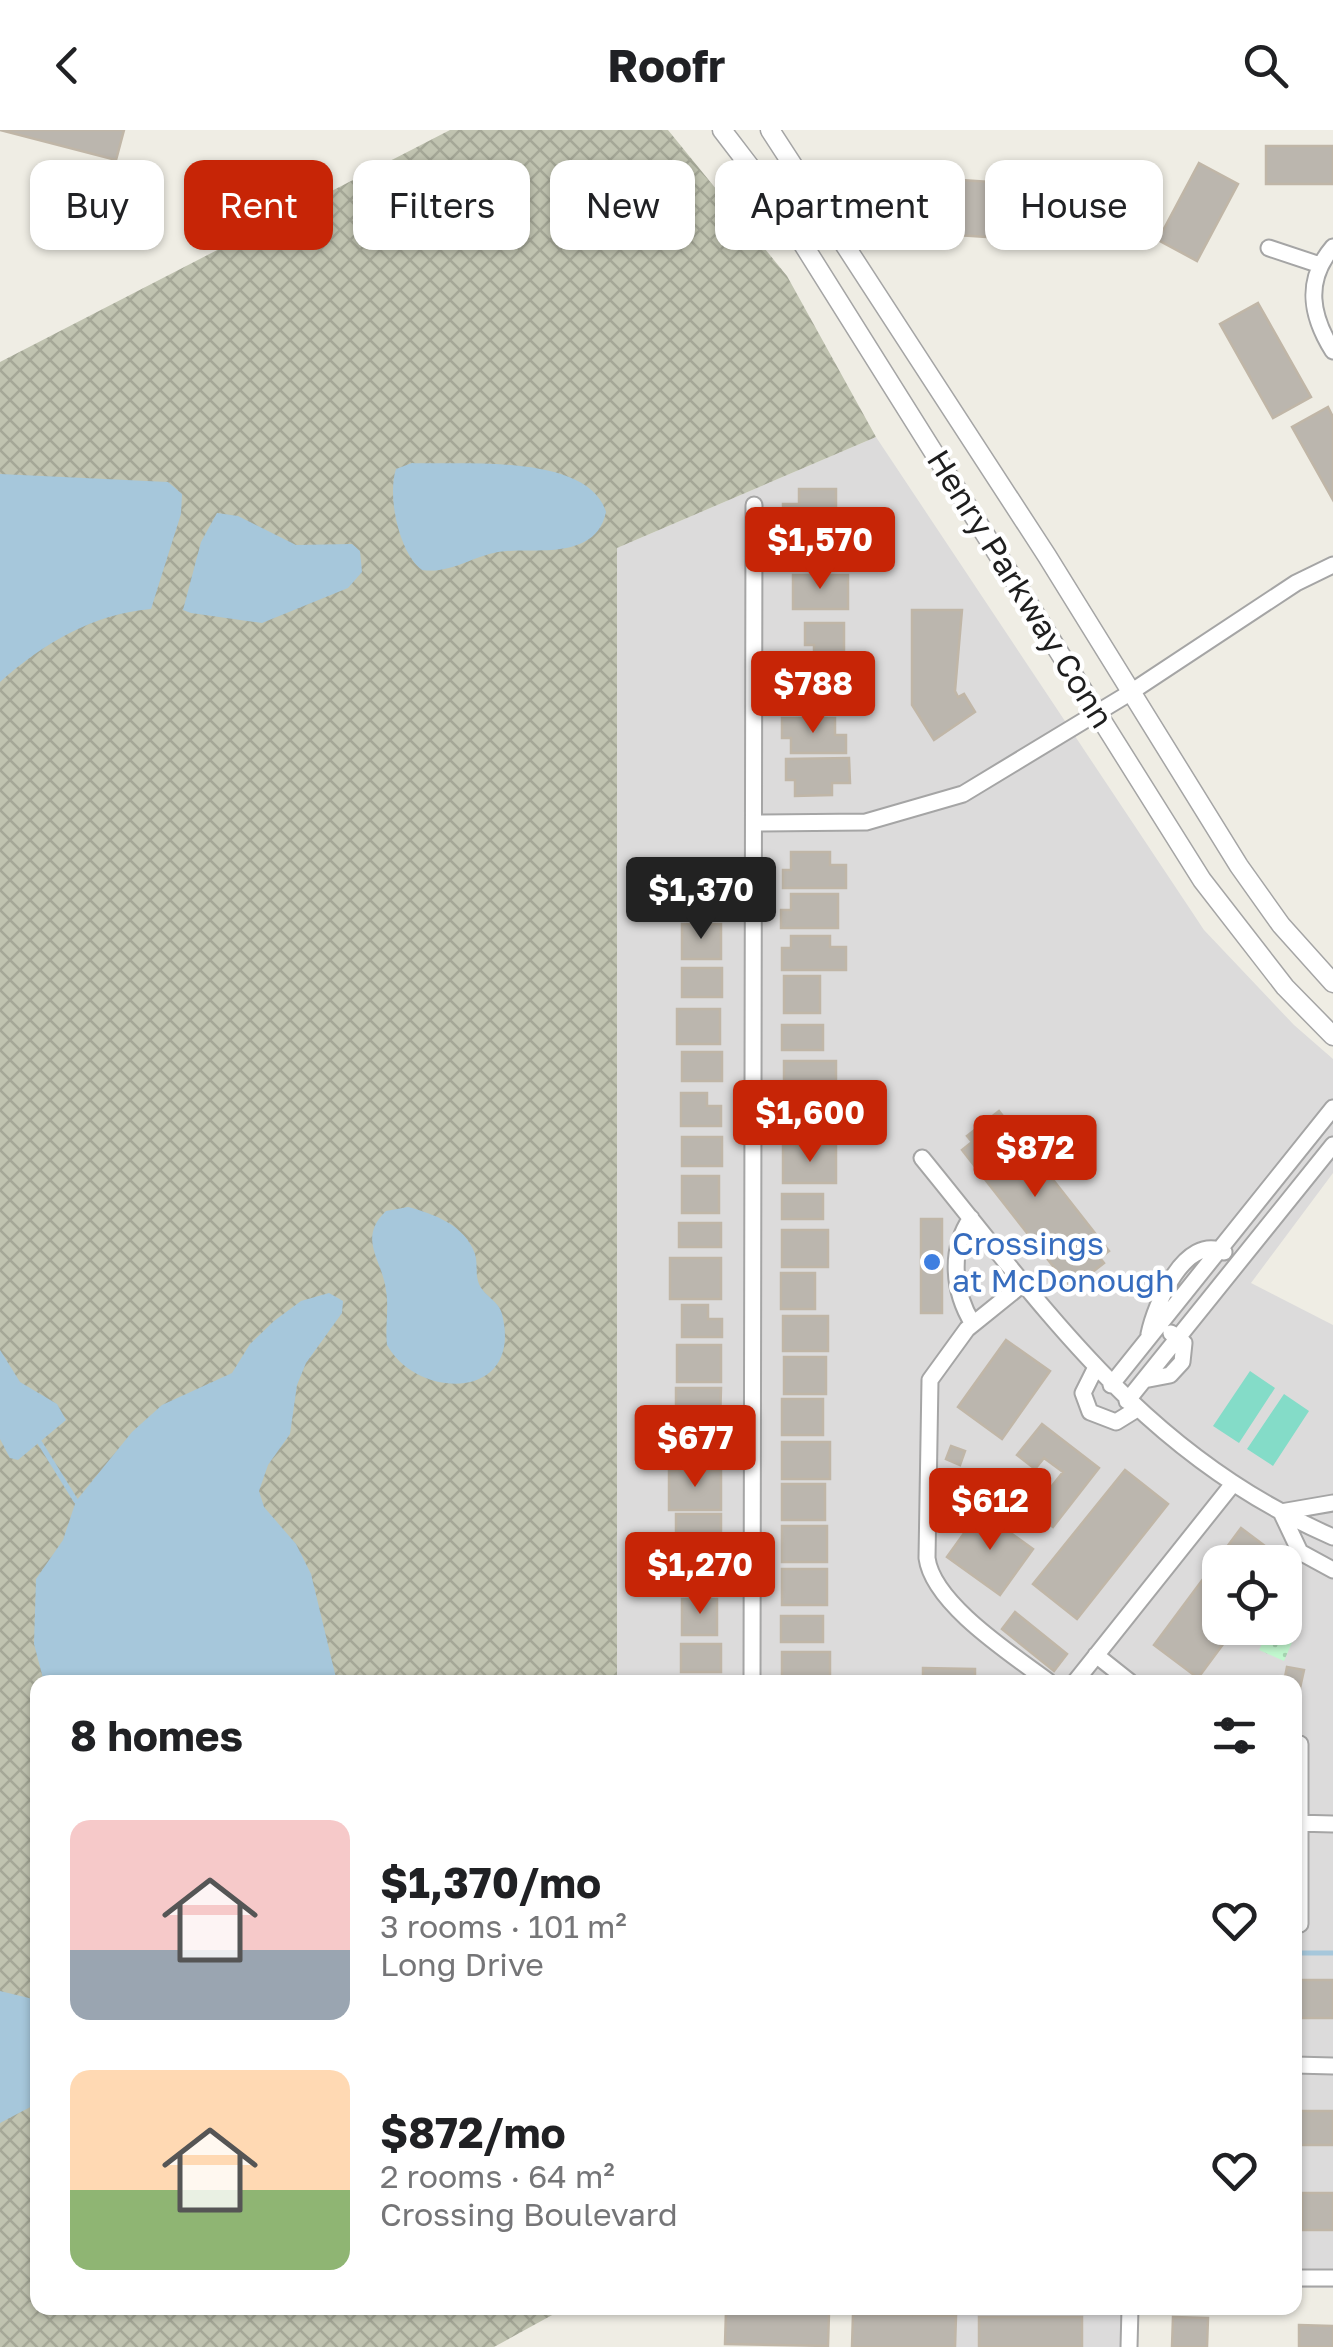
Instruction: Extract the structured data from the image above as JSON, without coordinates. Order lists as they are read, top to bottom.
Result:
{
  "streets": {
    "street": ["Henry Parkway Conn"]
  },
  "places": ["Crossings at McDonough"],
  "page": {
    "header": "Roofr",
    "chip": [
      "Buy",
      "Rent",
      "Filters",
      "New",
      "Apartment",
      "House"
    ],
    "price": [
      "$1,570",
      "$788",
      "$1,370",
      "$1,600",
      "$872",
      "$677",
      "$612",
      "$1,270"
    ],
    "heading": "8 homes",
    "list": [
      {
        "name": "$1,370/mo",
        "note": "3 rooms · 101 m² · Long Drive"
      },
      {
        "name": "$872/mo",
        "note": "2 rooms · 64 m² · Crossing Boulevard"
      }
    ]
  }
}
